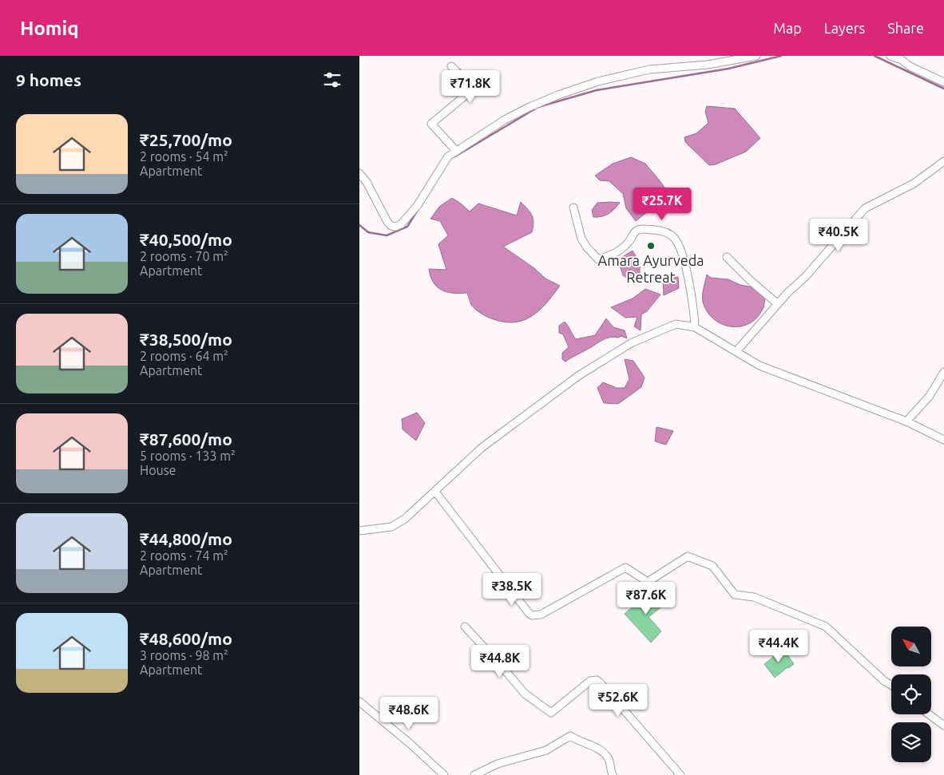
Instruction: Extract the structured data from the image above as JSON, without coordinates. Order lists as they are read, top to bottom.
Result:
{
  "places": ["Amara Ayurveda Retreat"],
  "north": "top left",
  "page": {
    "header": "Homiq",
    "nav": ["Map", "Layers", "Share"],
    "heading": "9 homes",
    "price": [
      "₹71.8K",
      "₹25.7K",
      "₹40.5K",
      "₹38.5K",
      "₹87.6K",
      "₹44.4K",
      "₹44.8K",
      "₹52.6K",
      "₹48.6K"
    ],
    "list": [
      {
        "name": "₹25,700/mo",
        "note": "2 rooms · 54 m² · Apartment"
      },
      {
        "name": "₹40,500/mo",
        "note": "2 rooms · 70 m² · Apartment"
      },
      {
        "name": "₹38,500/mo",
        "note": "2 rooms · 64 m² · Apartment"
      },
      {
        "name": "₹87,600/mo",
        "note": "5 rooms · 133 m² · House"
      },
      {
        "name": "₹44,800/mo",
        "note": "2 rooms · 74 m² · Apartment"
      },
      {
        "name": "₹48,600/mo",
        "note": "3 rooms · 98 m² · Apartment"
      }
    ]
  }
}
